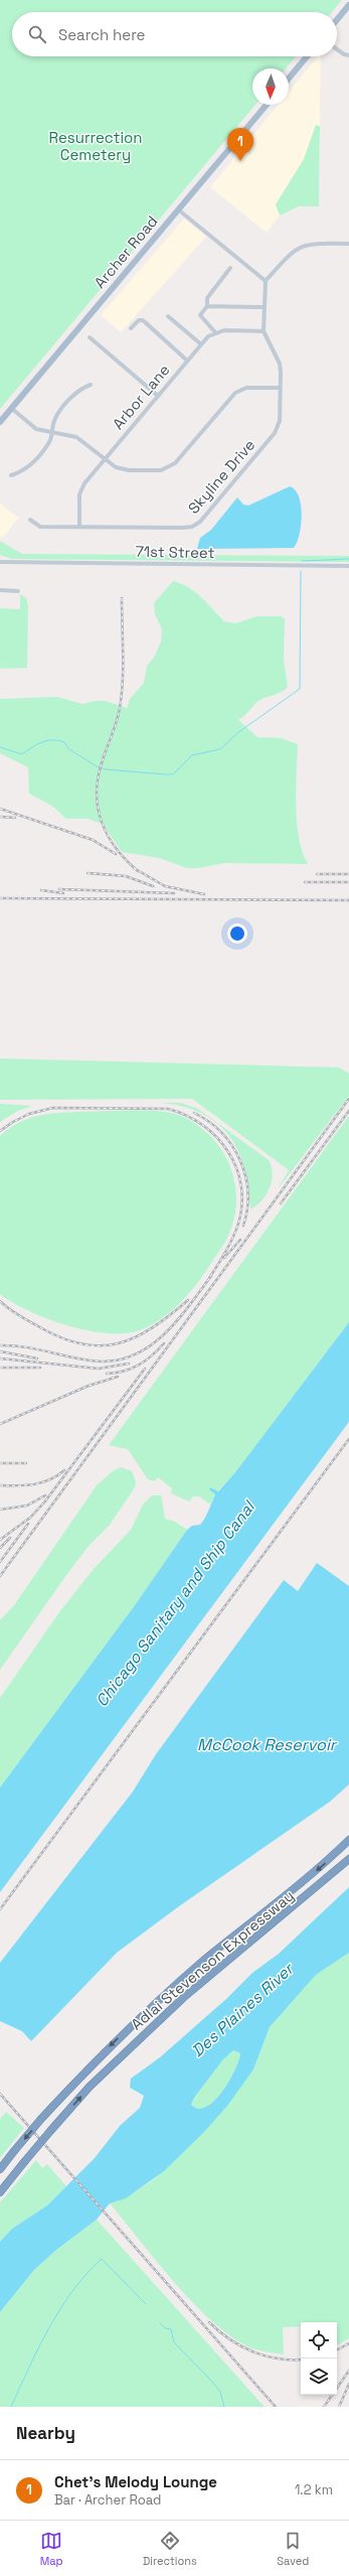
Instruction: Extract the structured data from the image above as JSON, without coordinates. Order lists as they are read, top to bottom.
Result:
{
  "streets": {
    "highway": ["Adlai Stevenson Expressway"],
    "main road": ["Archer Road"],
    "street": ["Arbor Lane", "Skyline Drive", "71st Street"]
  },
  "crossings": [
    ["Arbor Lane", "Skyline Drive"]
  ],
  "water": ["Chicago Sanitary and Ship Canal", "McCook Reservoir", "Des Plaines River"],
  "parks": ["Resurrection Cemetery"],
  "north": "bottom",
  "page": {
    "search": "Search here",
    "pins": "1",
    "heading": "Nearby",
    "list": [
      {
        "mark": "1",
        "name": "Chet's Melody Lounge",
        "note": "Bar · Archer Road",
        "value": "1.2 km"
      }
    ],
    "nav": ["Map", "Directions", "Saved"]
  }
}
